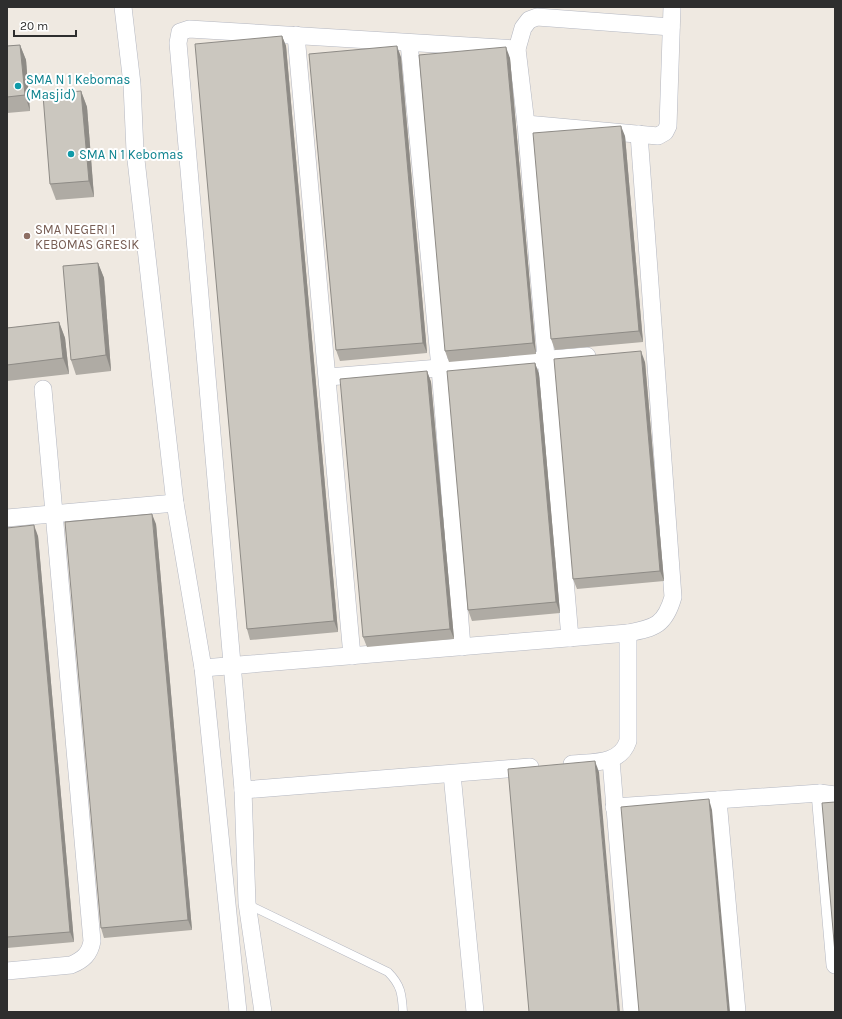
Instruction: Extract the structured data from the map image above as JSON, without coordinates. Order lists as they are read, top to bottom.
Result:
{
  "places": ["SMA N 1 Kebomas (Masjid)", "SMA N 1 Kebomas", "SMA NEGERI 1 KEBOMAS GRESIK"],
  "scale_bar": "20 m"
}
